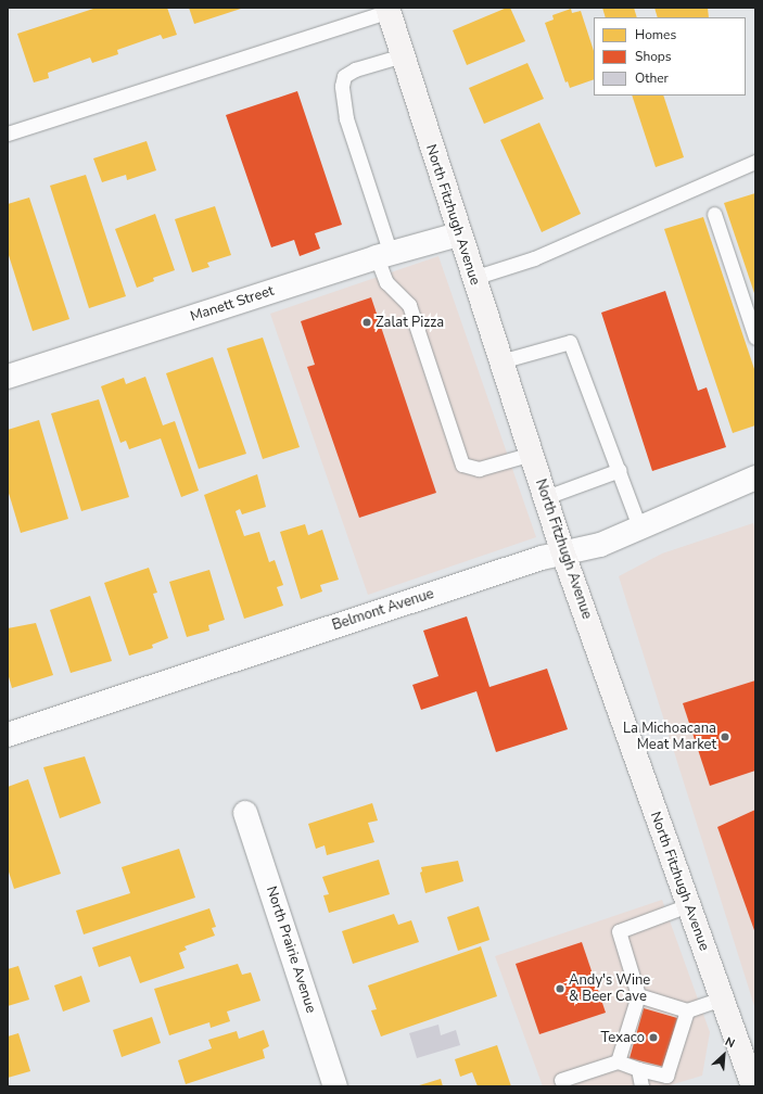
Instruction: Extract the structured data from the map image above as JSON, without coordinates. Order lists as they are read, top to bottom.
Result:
{
  "streets": {
    "street": [
      "North Fitzhugh Avenue",
      "Manett Street",
      "Belmont Avenue",
      "North Prairie Avenue"
    ]
  },
  "crossings": [
    ["North Fitzhugh Avenue", "Manett Street"],
    ["North Fitzhugh Avenue", "Belmont Avenue"]
  ],
  "places": [
    "Zalat Pizza",
    "La Michoacana Meat Market",
    "Andy's Wine & Beer Cave",
    "Texaco"
  ],
  "legend": ["Homes", "Shops", "Other"],
  "north": "top right"
}
